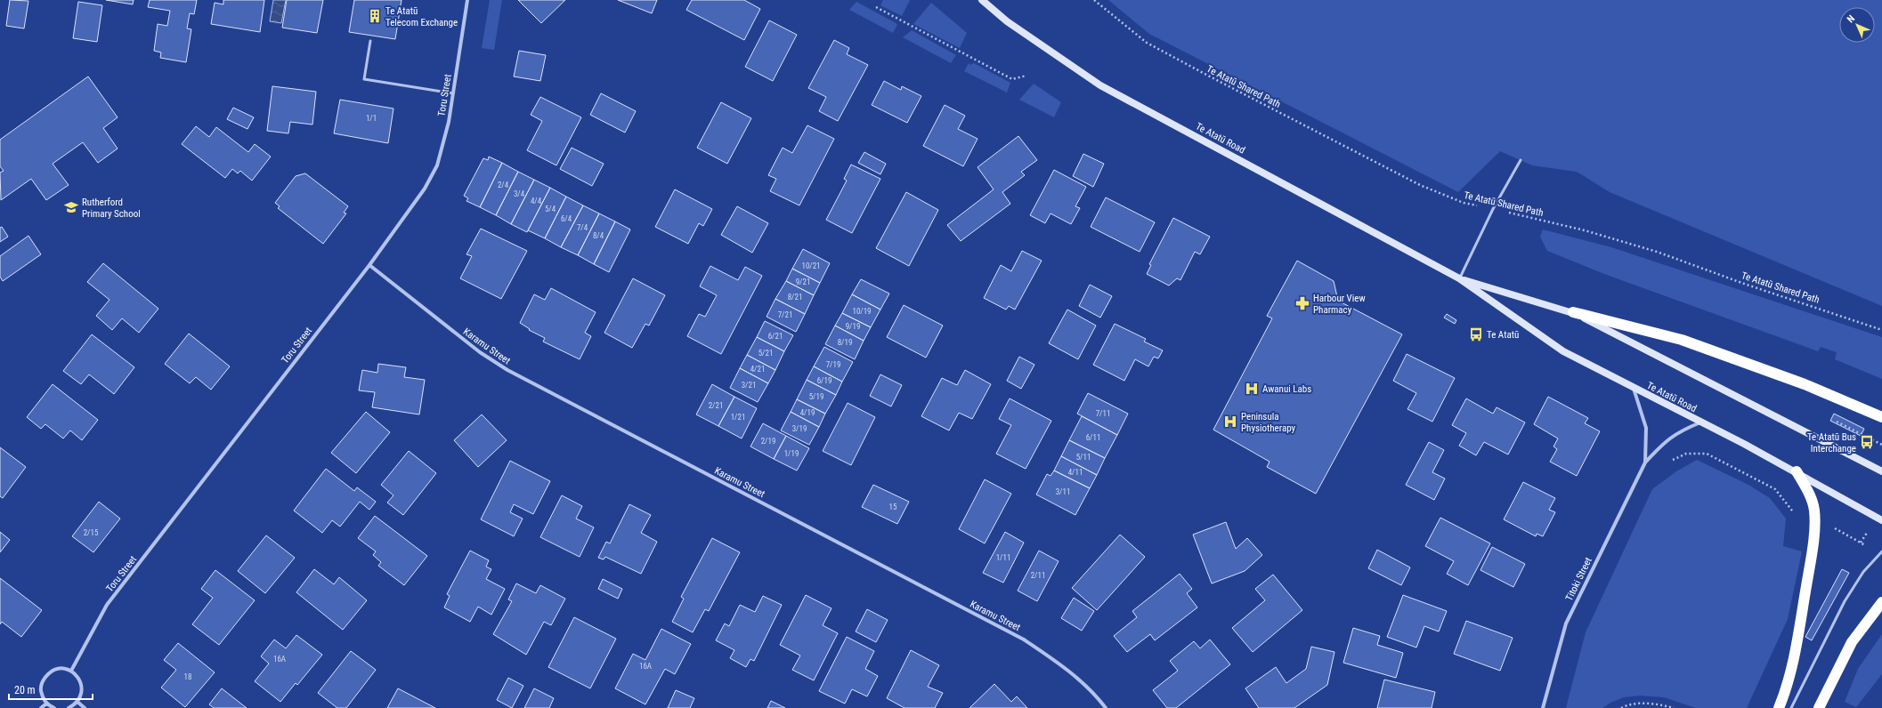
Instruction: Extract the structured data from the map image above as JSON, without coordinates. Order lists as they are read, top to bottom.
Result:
{
  "streets": {
    "main road": ["Te Atatū Road"],
    "street": ["Toru Street", "Karamu Street", "Titoki Street"],
    "path": ["Te Atatū Shared Path"]
  },
  "crossings": [
    ["Toru Street", "Karamu Street"],
    ["Te Atatū Road", "Titoki Street"]
  ],
  "places": {
    "building": ["Te Atatū Telecom Exchange"],
    "school or university": ["Rutherford Primary School"],
    "pharmacy": ["Harbour View Pharmacy"],
    "bus stop": ["Te Atatū", "Te Atatū Bus Interchange"],
    "hospital": ["Awanui Labs", "Peninsula Physiotherapy"]
  },
  "house_numbers": [
    "1/1",
    "2/4",
    "3/4",
    "4/4",
    "5/4",
    "6/4",
    "7/4",
    "8/4",
    "10/21",
    "9/21",
    "8/21",
    "10/19",
    "7/21",
    "9/19",
    "6/21",
    "8/19",
    "5/21",
    "7/19",
    "4/21",
    "6/19",
    "3/21",
    "5/19",
    "2/21",
    "4/19",
    "7/11",
    "1/21",
    "3/19",
    "6/11",
    "2/19",
    "1/19",
    "5/11",
    "4/11",
    "3/11",
    "15",
    "2/15",
    "1/11",
    "2/11",
    "16A",
    "16A",
    "18"
  ],
  "scale_bar": "20 m",
  "north": "top left"
}
